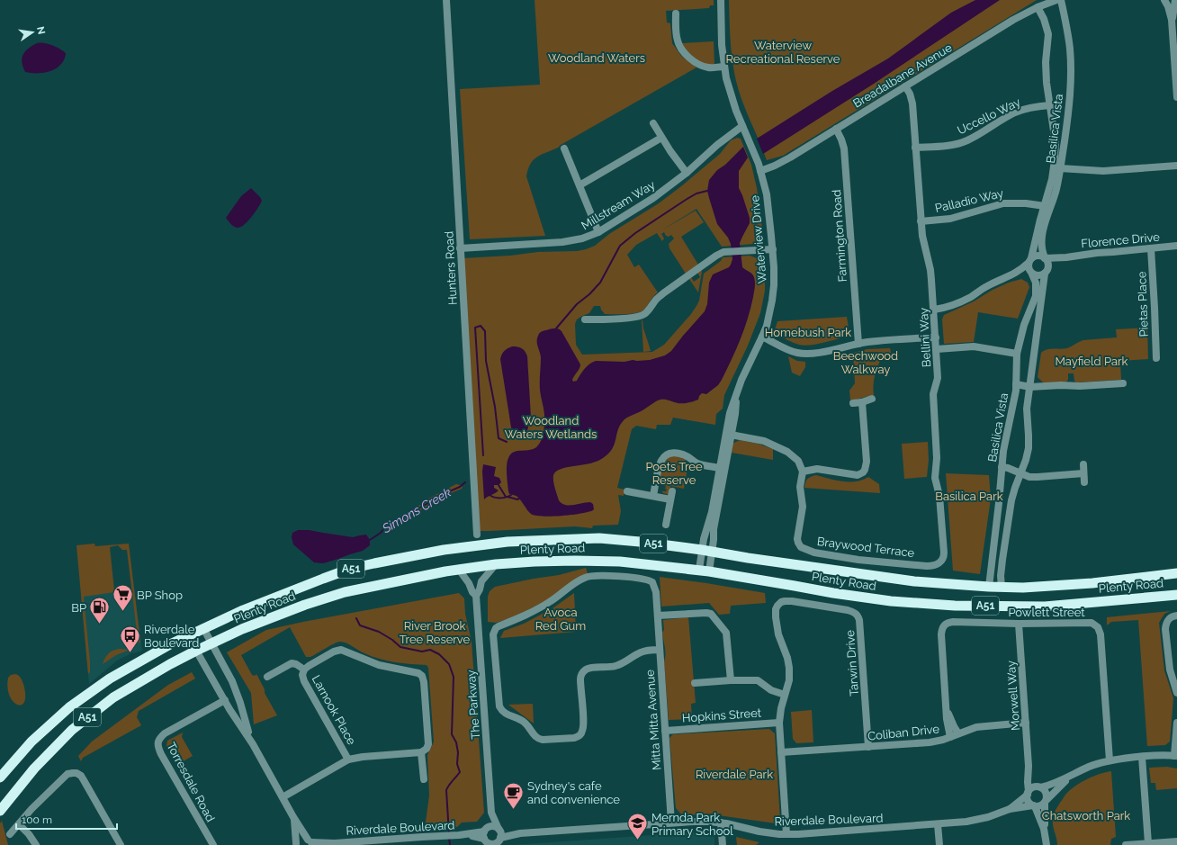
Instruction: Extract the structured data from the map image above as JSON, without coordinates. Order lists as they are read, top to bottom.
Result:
{
  "streets": {
    "highway": ["A51", "Plenty Road"],
    "street": [
      "Breadalbane Avenue",
      "Uccello Way",
      "Basilica Vista",
      "Palladio Way",
      "Millstream Way",
      "Farmington Road",
      "Waterview Drive",
      "Florence Drive",
      "Hunters Road",
      "Pietas Place",
      "Bellini Way",
      "Braywood Terrace",
      "Powlett Street",
      "Tarwin Drive",
      "Morwell Way",
      "The Parkway",
      "Larnook Place",
      "Hopkins Street",
      "Mitta Mitta Avenue",
      "Coliban Drive",
      "Torresdale Road",
      "Riverdale Boulevard"
    ]
  },
  "crossings": [
    ["Breadalbane Avenue", "Basilica Vista"],
    ["Breadalbane Avenue", "Farmington Road"],
    ["Breadalbane Avenue", "Waterview Drive"],
    ["Breadalbane Avenue", "Bellini Way"],
    ["Uccello Way", "Basilica Vista"],
    ["Uccello Way", "Bellini Way"],
    ["Basilica Vista", "Palladio Way"],
    ["Basilica Vista", "Florence Drive"],
    ["Basilica Vista", "Plenty Road"],
    ["Palladio Way", "Bellini Way"],
    ["Millstream Way", "Waterview Drive"],
    ["Millstream Way", "Hunters Road"],
    ["Waterview Drive", "Plenty Road"],
    ["Florence Drive", "Pietas Place"],
    ["Bellini Way", "Braywood Terrace"],
    ["Plenty Road", "The Parkway"],
    ["Powlett Street", "Morwell Way"],
    ["Powlett Street", "Coliban Drive"],
    ["Tarwin Drive", "Hopkins Street"],
    ["Tarwin Drive", "Coliban Drive"],
    ["Tarwin Drive", "Riverdale Boulevard"],
    ["Morwell Way", "Coliban Drive"],
    ["Morwell Way", "Riverdale Boulevard"],
    ["The Parkway", "Riverdale Boulevard"],
    ["Hopkins Street", "Mitta Mitta Avenue"],
    ["Mitta Mitta Avenue", "Riverdale Boulevard"]
  ],
  "water": ["Simons Creek"],
  "parks": [
    "Waterview Recreational Reserve",
    "Woodland Waters",
    "Homebush Park",
    "Beechwood Walkway",
    "Mayfield Park",
    "Woodland Waters Wetlands",
    "Poets Tree Reserve",
    "Basilica Park",
    "Avoca Red Gum",
    "River Brook Tree Reserve",
    "Riverdale Park",
    "Chatsworth Park"
  ],
  "places": {
    "supermarket": ["BP Shop"],
    "fuel station": ["BP"],
    "bus stop": ["Riverdale Boulevard"],
    "cafe": ["Sydney's cafe and convenience"],
    "school or university": ["Mernda Park Primary School"]
  },
  "scale_bar": "100 m",
  "north": "right"
}
